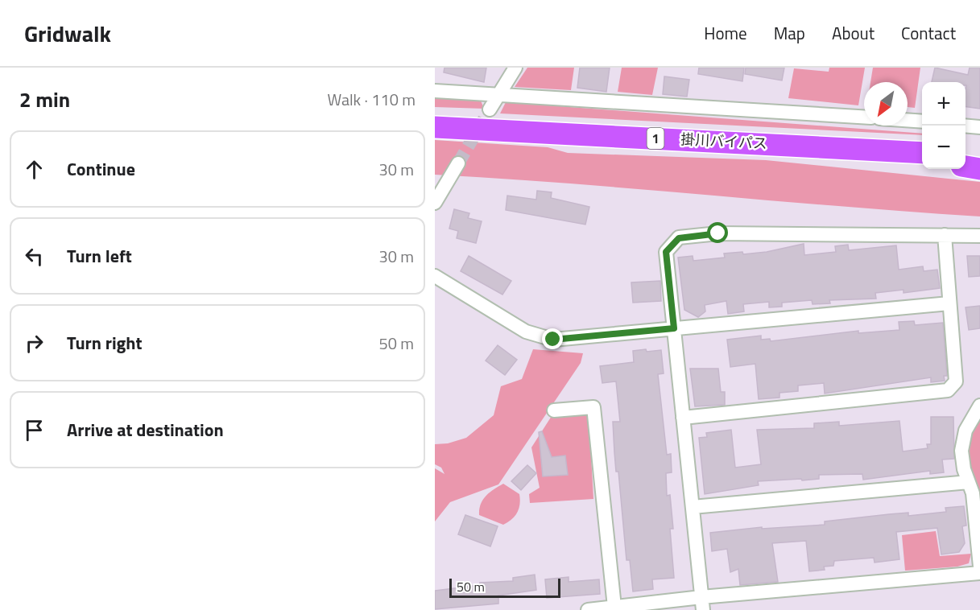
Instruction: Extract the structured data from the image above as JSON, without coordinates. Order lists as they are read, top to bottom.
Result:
{
  "streets": {
    "highway": ["1", "掛川バイパス"]
  },
  "scale_bar": "50 m",
  "north": "bottom left",
  "page": {
    "header": "Gridwalk",
    "nav": [
      "Home",
      "Map",
      "About",
      "Contact"
    ],
    "heading": ["2 min", "Walk · 110 m"],
    "map_buttons": ["+", "−"],
    "list": [
      ["Continue", "30 m"],
      ["Turn left", "30 m"],
      ["Turn right", "50 m"],
      "Arrive at destination"
    ],
    "scale": "50 m"
  }
}
